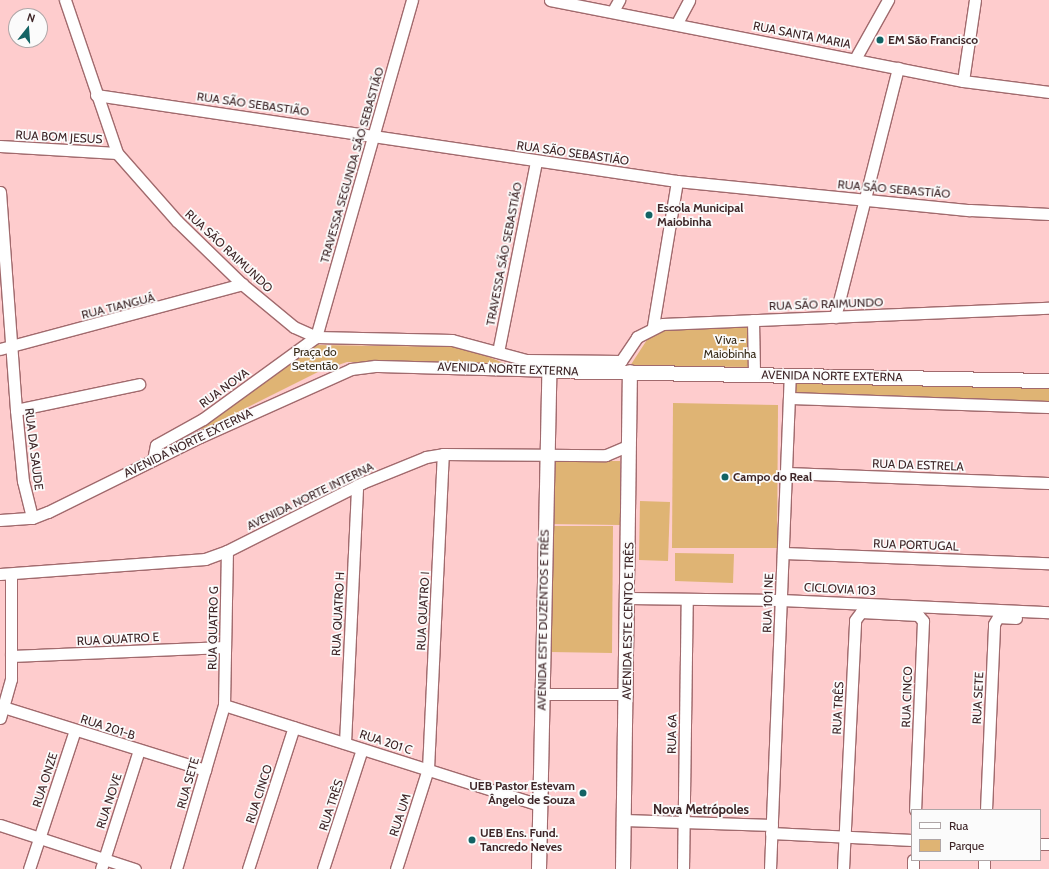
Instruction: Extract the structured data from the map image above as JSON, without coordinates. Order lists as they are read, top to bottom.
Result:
{
  "streets": {
    "main road": ["AVENIDA NORTE EXTERNA", "AVENIDA ESTE DUZENTOS E TRÊS", "AVENIDA ESTE CENTO E TRÊS"],
    "street": [
      "RUA SANTA MARIA",
      "RUA SÃO SEBASTIÃO",
      "RUA BOM JESUS",
      "TRAVESSA SEGUNDA SÃO SEBASTIÃO",
      "RUA SÃO RAIMUNDO",
      "TRAVESSA SÃO SEBASTIÃO",
      "RUA TIANGUÁ",
      "RUA NOVA",
      "RUA DA SAUDE",
      "RUA DA ESTRELA",
      "AVENIDA NORTE INTERNA",
      "RUA PORTUGAL",
      "CICLOVIA 103",
      "RUA 101 NE",
      "RUA QUATRO I",
      "RUA QUATRO H",
      "RUA QUATRO G",
      "RUA QUATRO E",
      "RUA CINCO",
      "RUA SETE",
      "RUA TRÊS",
      "RUA 201-B",
      "RUA 6A",
      "RUA 201 C",
      "RUA ONZE",
      "RUA NOVE",
      "RUA UM"
    ]
  },
  "crossings": [
    ["RUA SÃO SEBASTIÃO", "TRAVESSA SEGUNDA SÃO SEBASTIÃO"],
    ["RUA SÃO SEBASTIÃO", "RUA SÃO RAIMUNDO"],
    ["RUA SÃO SEBASTIÃO", "TRAVESSA SÃO SEBASTIÃO"],
    ["RUA BOM JESUS", "RUA SÃO RAIMUNDO"],
    ["TRAVESSA SEGUNDA SÃO SEBASTIÃO", "RUA SÃO RAIMUNDO"],
    ["TRAVESSA SEGUNDA SÃO SEBASTIÃO", "RUA NOVA"],
    ["RUA SÃO RAIMUNDO", "TRAVESSA SÃO SEBASTIÃO"],
    ["RUA SÃO RAIMUNDO", "RUA TIANGUÁ"],
    ["RUA SÃO RAIMUNDO", "AVENIDA NORTE EXTERNA"],
    ["RUA SÃO RAIMUNDO", "RUA NOVA"],
    ["RUA SÃO RAIMUNDO", "AVENIDA ESTE CENTO E TRÊS"],
    ["RUA TIANGUÁ", "RUA DA SAUDE"],
    ["AVENIDA NORTE EXTERNA", "RUA NOVA"],
    ["AVENIDA NORTE EXTERNA", "RUA DA SAUDE"],
    ["AVENIDA NORTE EXTERNA", "RUA 101 NE"],
    ["AVENIDA NORTE EXTERNA", "AVENIDA ESTE DUZENTOS E TRÊS"],
    ["AVENIDA NORTE EXTERNA", "AVENIDA ESTE CENTO E TRÊS"],
    ["RUA DA ESTRELA", "RUA 101 NE"],
    ["AVENIDA NORTE INTERNA", "RUA QUATRO I"],
    ["AVENIDA NORTE INTERNA", "RUA QUATRO H"],
    ["AVENIDA NORTE INTERNA", "AVENIDA ESTE DUZENTOS E TRÊS"],
    ["AVENIDA NORTE INTERNA", "AVENIDA ESTE CENTO E TRÊS"],
    ["AVENIDA NORTE INTERNA", "RUA QUATRO G"],
    ["RUA PORTUGAL", "RUA 101 NE"],
    ["CICLOVIA 103", "RUA 101 NE"],
    ["CICLOVIA 103", "AVENIDA ESTE CENTO E TRÊS"],
    ["CICLOVIA 103", "RUA CINCO"],
    ["CICLOVIA 103", "RUA TRÊS"],
    ["CICLOVIA 103", "RUA 6A"],
    ["RUA QUATRO I", "RUA 201 C"],
    ["RUA QUATRO I", "RUA UM"],
    ["RUA QUATRO H", "RUA 201 C"],
    ["AVENIDA ESTE DUZENTOS E TRÊS", "RUA 201 C"],
    ["RUA QUATRO G", "RUA QUATRO E"],
    ["RUA QUATRO G", "RUA SETE"],
    ["RUA QUATRO G", "RUA 201 C"],
    ["RUA CINCO", "RUA TRÊS"],
    ["RUA CINCO", "RUA 201 C"],
    ["RUA SETE", "RUA 201-B"],
    ["RUA SETE", "RUA 201 C"],
    ["RUA TRÊS", "RUA 201 C"],
    ["RUA 201-B", "RUA ONZE"],
    ["RUA 201-B", "RUA NOVE"],
    ["RUA 201 C", "RUA UM"]
  ],
  "districts": ["Nova Metrópoles"],
  "parks": ["Viva - Maiobinha", "Praça do Setentão"],
  "places": [
    "EM São Francisco",
    "Escola Municipal Maiobinha",
    "Campo do Real",
    "UEB Pastor Estevam Ângelo de Souza",
    "UEB Ens. Fund. Tancredo Neves"
  ],
  "legend": ["Rua", "Parque"],
  "north": "top"
}
